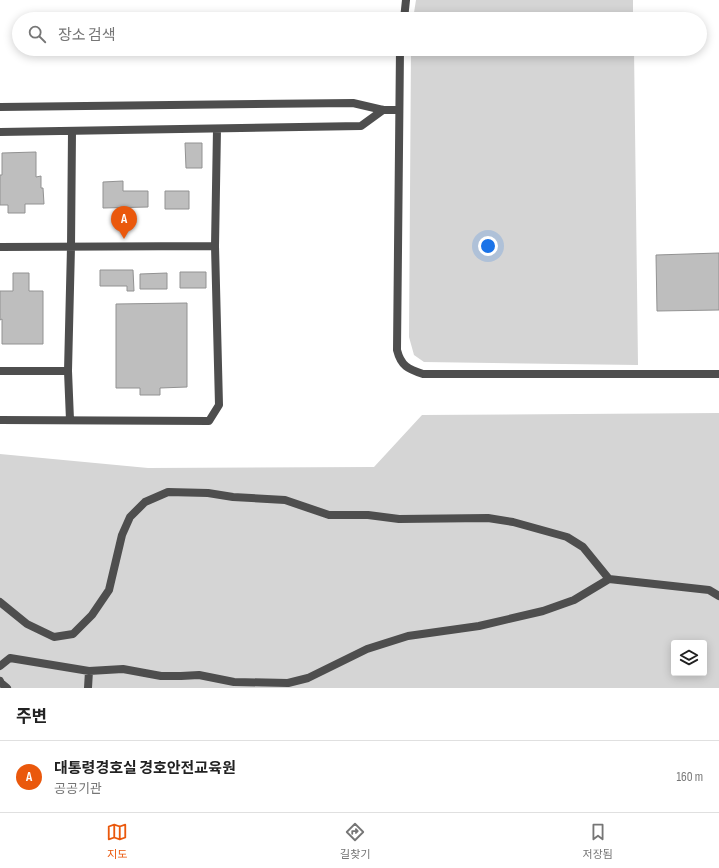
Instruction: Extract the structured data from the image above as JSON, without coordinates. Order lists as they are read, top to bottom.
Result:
{
  "page": {
    "search": "장소 검색",
    "pins": "A",
    "heading": "주변",
    "list": [
      {
        "mark": "A",
        "name": "대통령경호실 경호안전교육원",
        "note": "공공기관",
        "value": "160 m"
      }
    ],
    "nav": ["지도", "길찾기", "저장됨"]
  }
}
